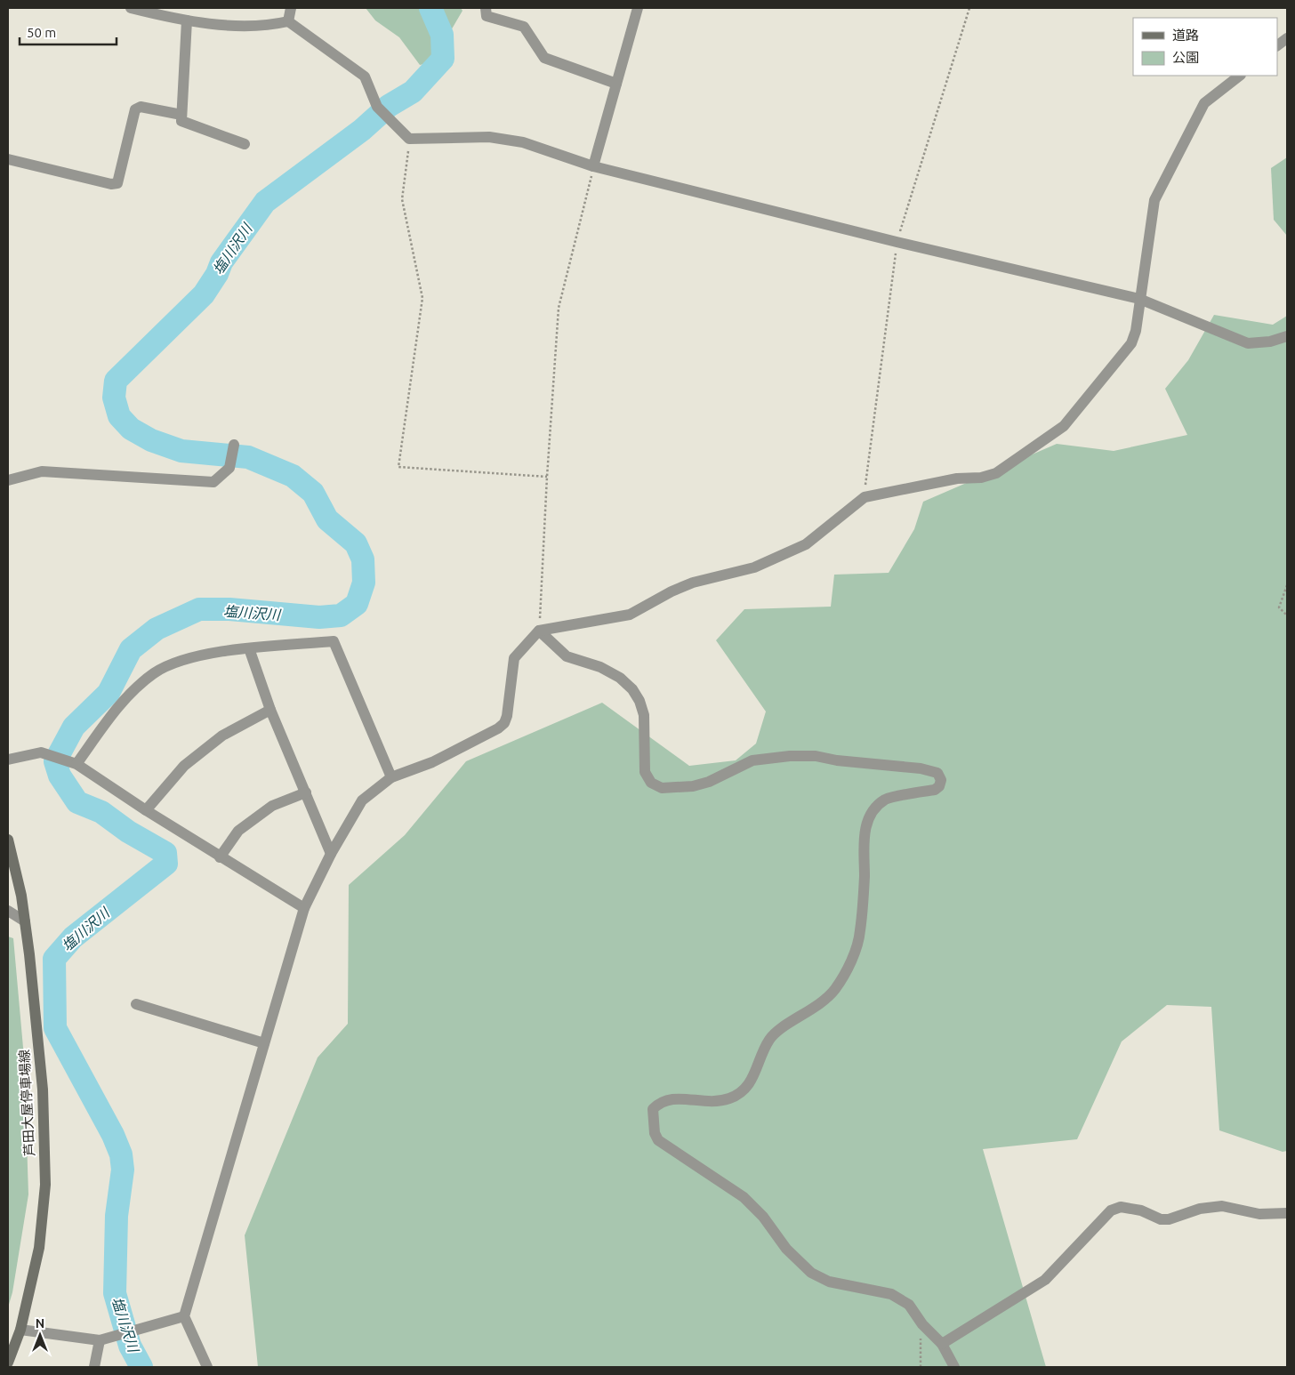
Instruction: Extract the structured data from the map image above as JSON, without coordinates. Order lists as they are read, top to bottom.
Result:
{
  "streets": {
    "main road": ["芦田大屋停車場線"]
  },
  "water": ["塩川沢川"],
  "legend": ["道路", "公園"],
  "scale_bar": "50 m",
  "north": "top"
}
